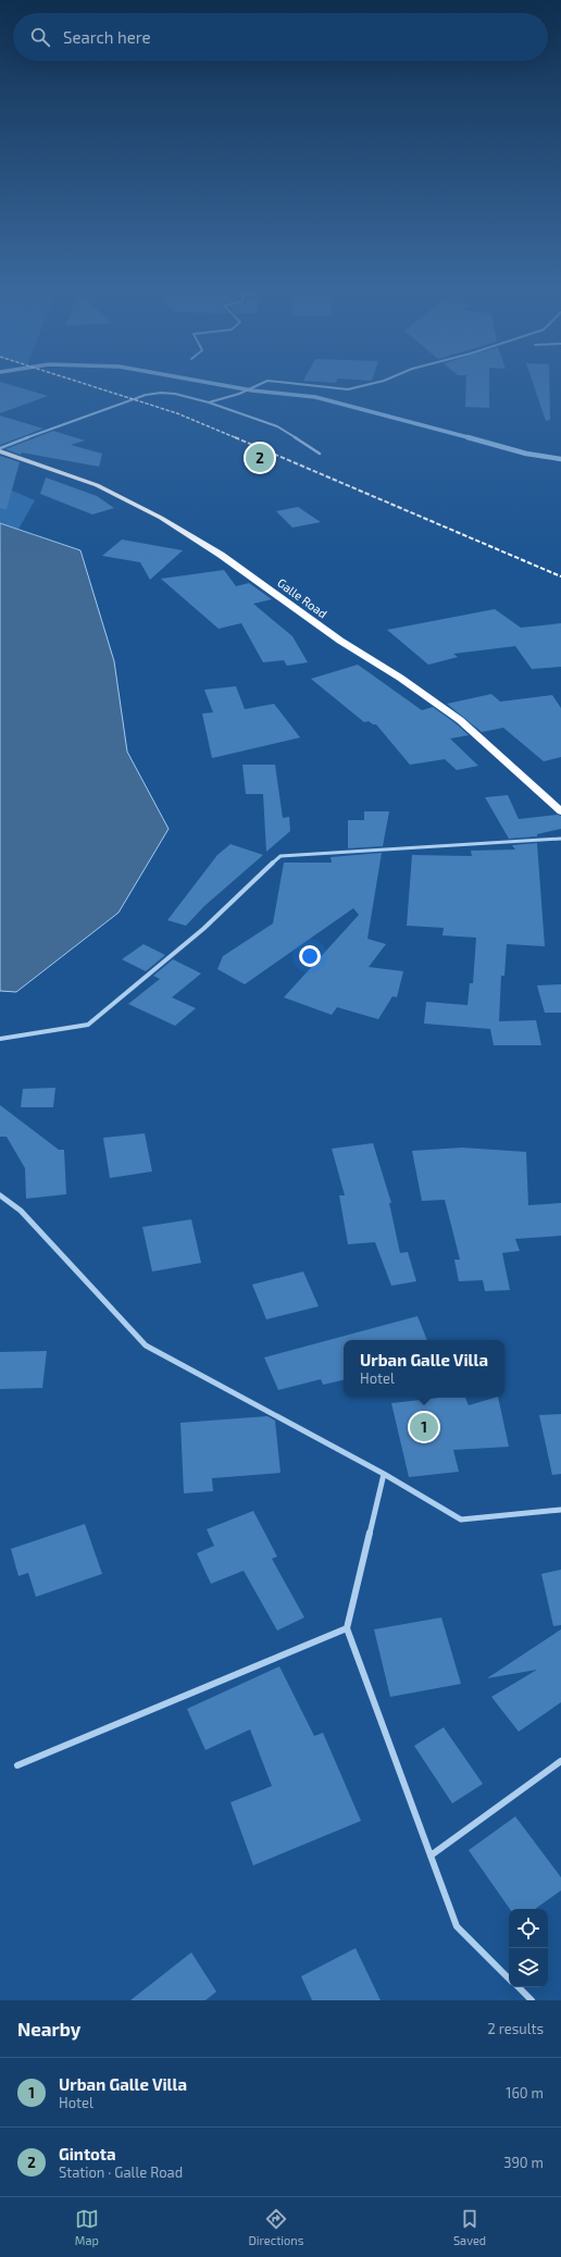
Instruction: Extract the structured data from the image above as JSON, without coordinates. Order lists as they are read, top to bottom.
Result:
{
  "streets": {
    "highway": ["Galle Road"]
  },
  "page": {
    "search": "Search here",
    "pins": ["2", "1"],
    "popup": ["Urban Galle Villa", "Hotel"],
    "heading": ["Nearby", "2 results"],
    "list": [
      {
        "mark": "1",
        "name": "Urban Galle Villa",
        "note": "Hotel",
        "value": "160 m"
      },
      {
        "mark": "2",
        "name": "Gintota",
        "note": "Station · Galle Road",
        "value": "390 m"
      }
    ],
    "nav": ["Map", "Directions", "Saved"]
  }
}
